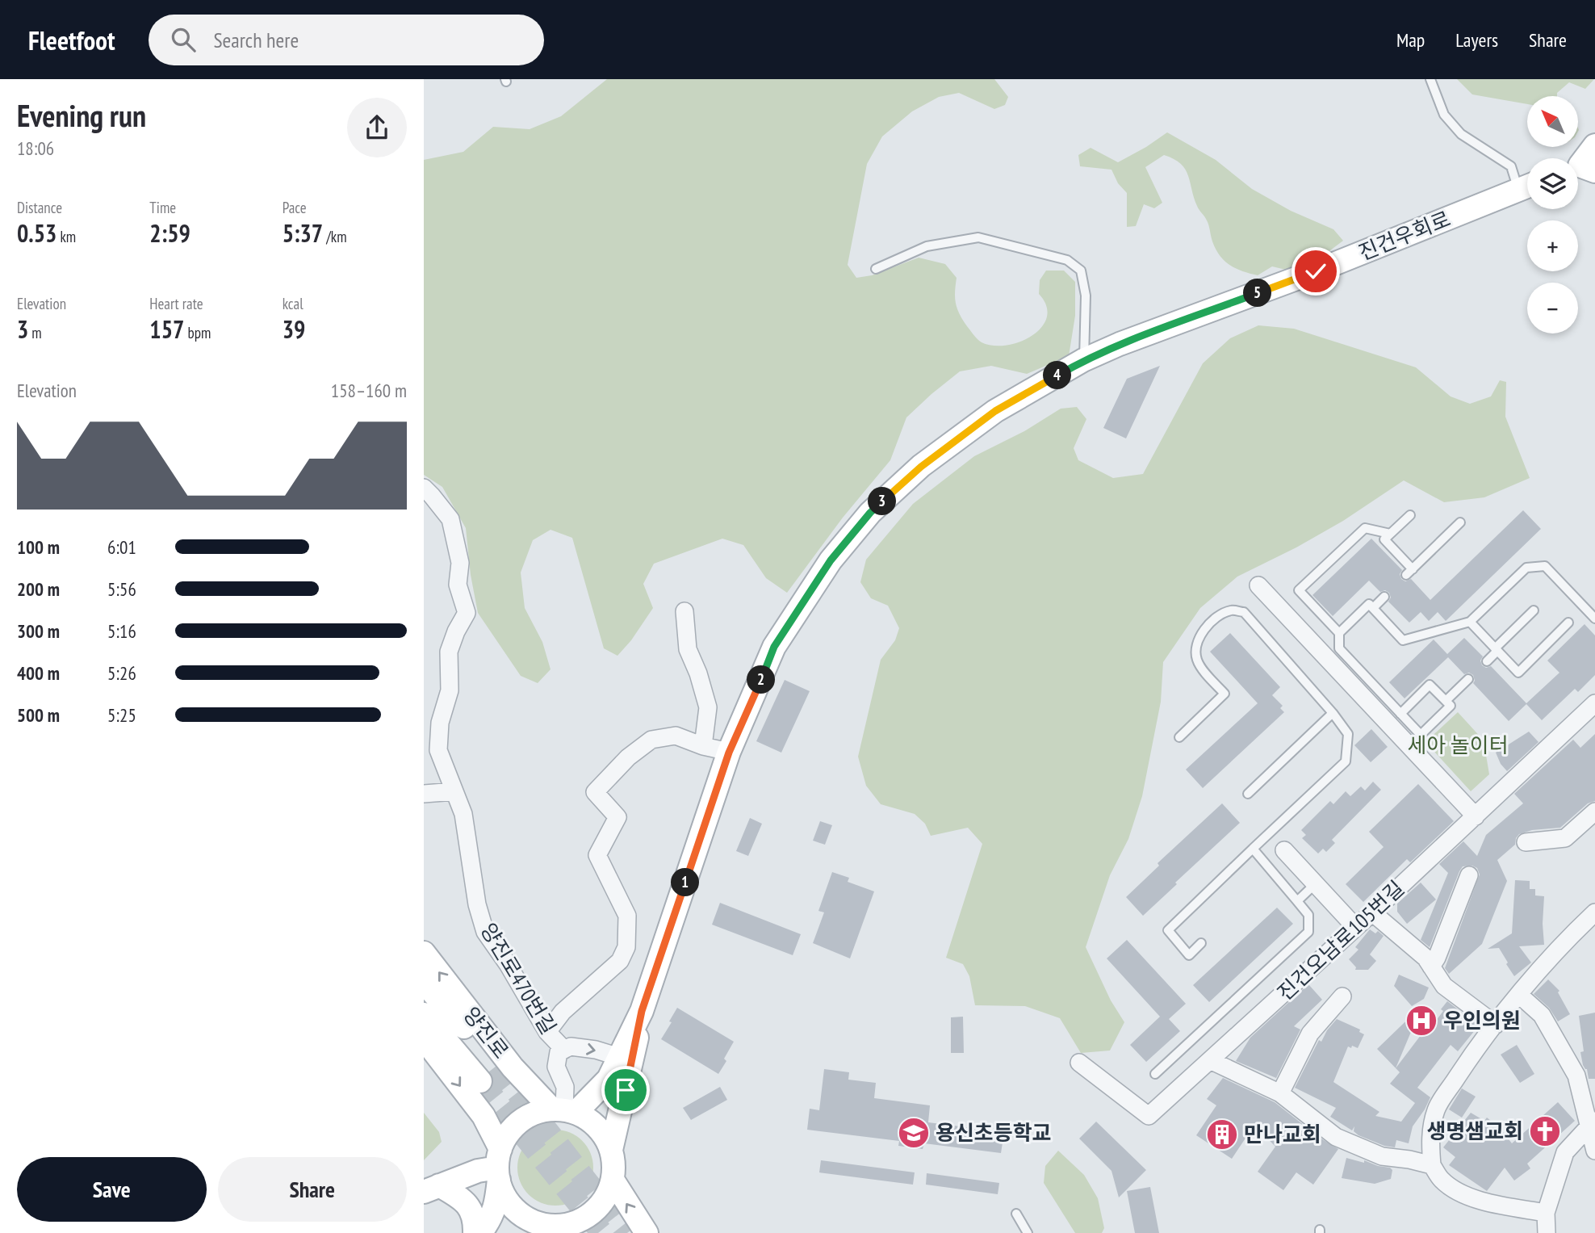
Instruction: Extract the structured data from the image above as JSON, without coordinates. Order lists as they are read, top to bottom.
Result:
{
  "streets": {
    "street": [
      "진건우회로",
      "진건오남로105번길",
      "양진로470번길",
      "양진로"
    ]
  },
  "crossings": [
    ["진건우회로", "양진로"]
  ],
  "parks": ["세아 놀이터"],
  "places": {
    "hospital": ["우인의원"],
    "church": ["생명샘교회"],
    "school or university": ["용신초등학교"],
    "building": ["만나교회"]
  },
  "north": "top left",
  "page": {
    "header": "Fleetfoot",
    "search": "Search here",
    "nav": ["Map", "Layers", "Share"],
    "heading": ["Evening run", "18:06"],
    "map_buttons": ["+", "−"],
    "stats": [
      ["Distance", "0.53 km"],
      ["Time", "2:59"],
      ["Pace", "5:37 /km"],
      ["Elevation", "3 m"],
      ["Heart rate", "157 bpm"],
      ["kcal", "39"]
    ],
    "pins": [
      "5",
      "4",
      "3",
      "2",
      "1"
    ],
    "chart": ["Elevation", "158–160 m"],
    "list": [
      {
        "name": "100 m",
        "note": "6:01"
      },
      {
        "name": "200 m",
        "note": "5:56"
      },
      {
        "name": "300 m",
        "note": "5:16"
      },
      {
        "name": "400 m",
        "note": "5:26"
      },
      {
        "name": "500 m",
        "note": "5:25"
      }
    ],
    "buttons": ["Save", "Share"]
  }
}
